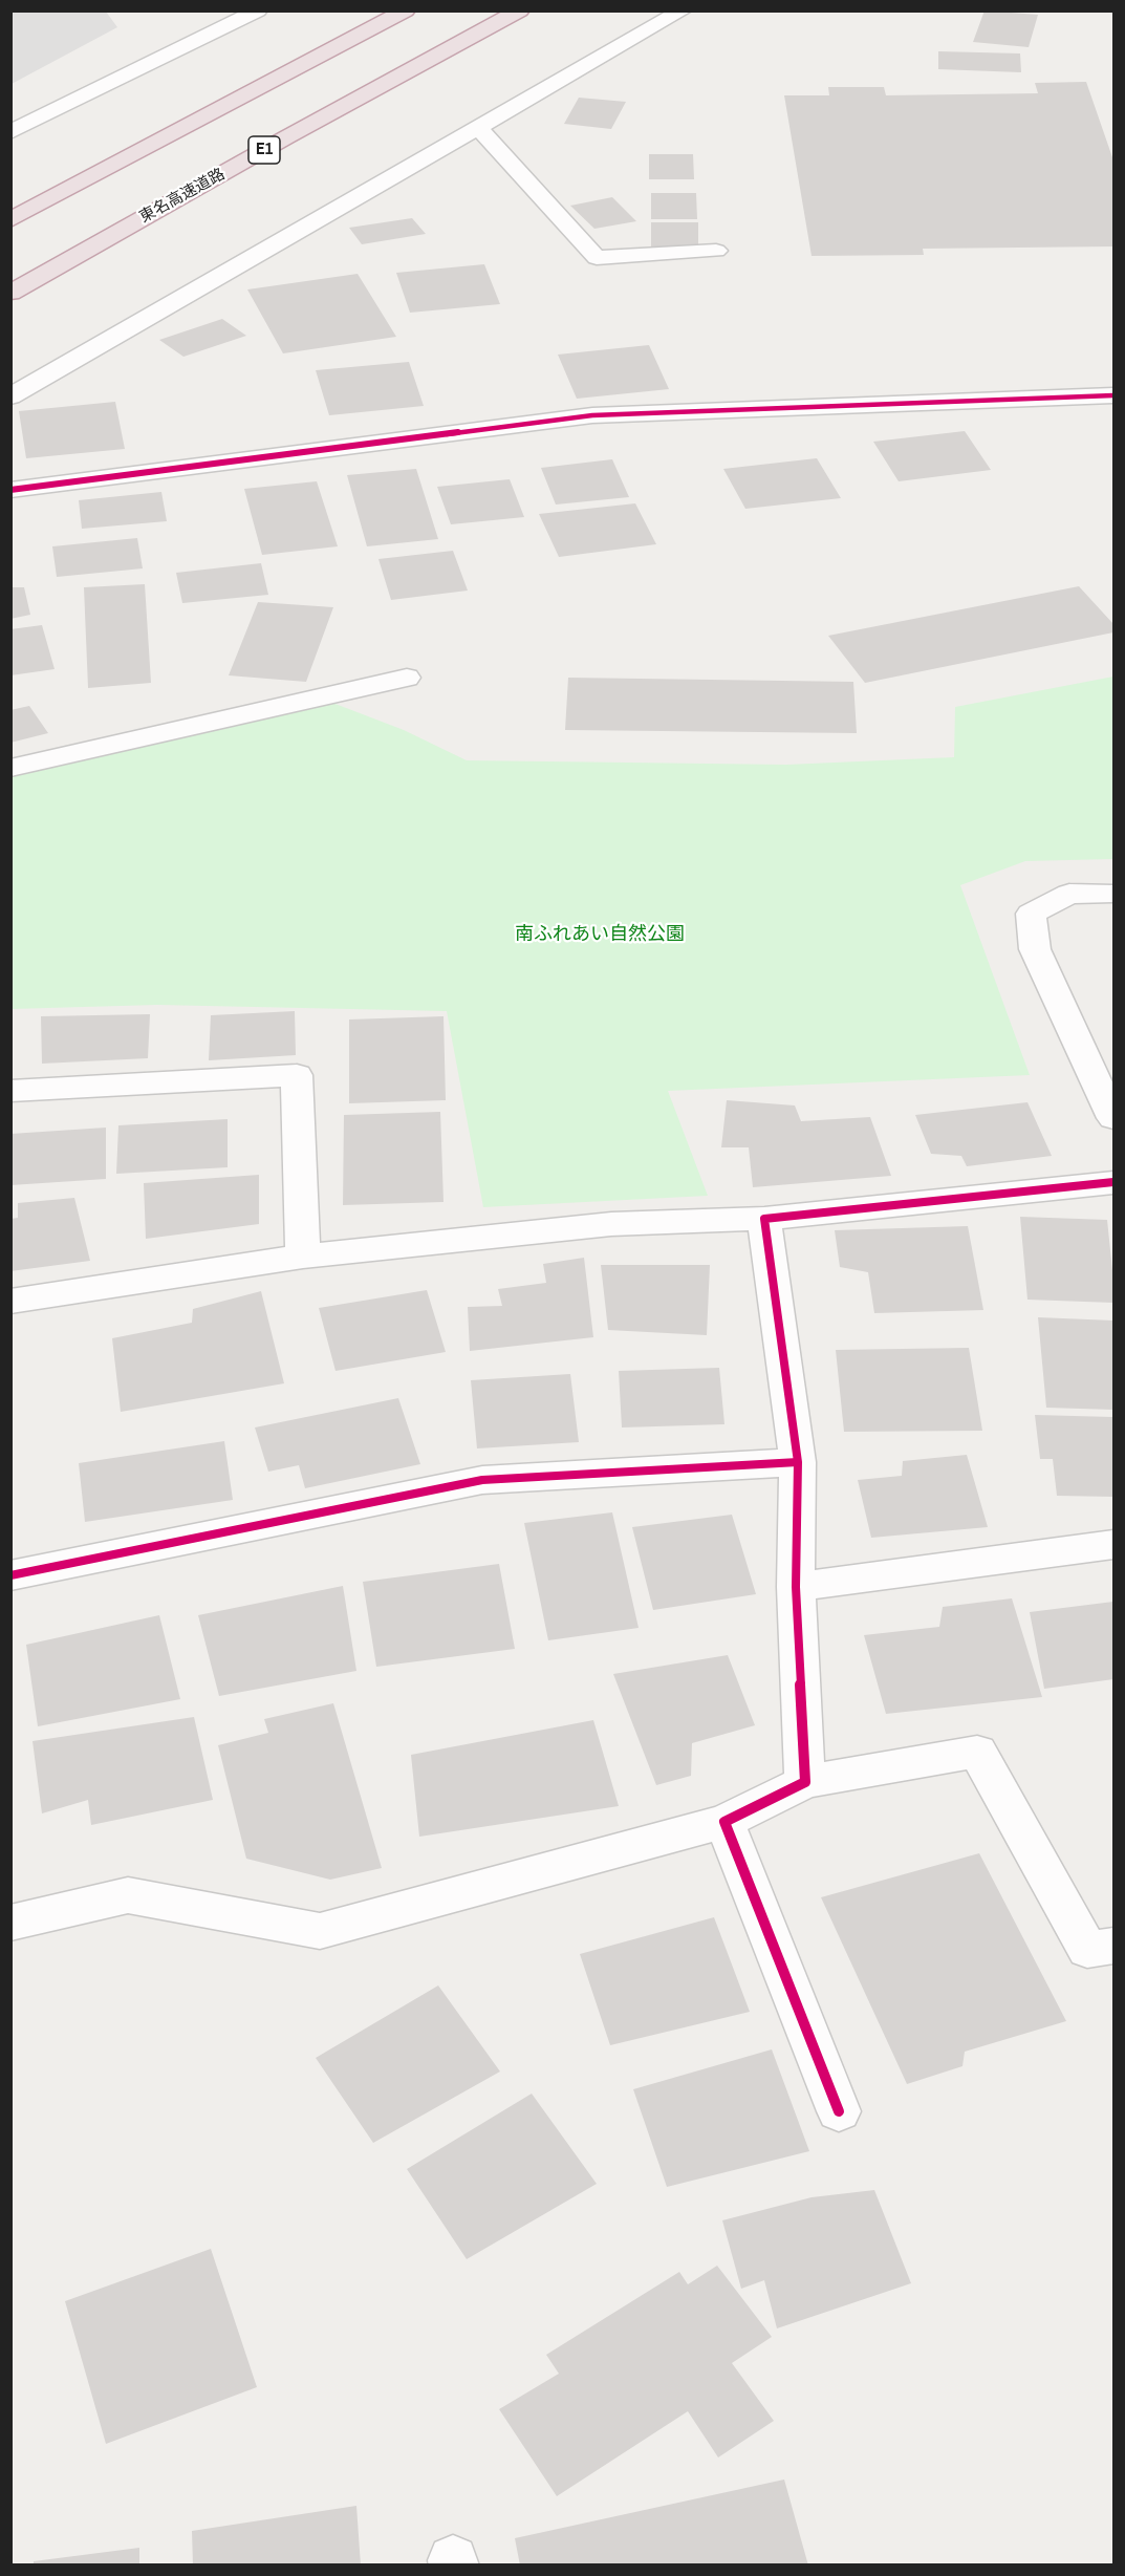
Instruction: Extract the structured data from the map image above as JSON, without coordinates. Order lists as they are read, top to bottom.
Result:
{
  "streets": {
    "highway": ["E1", "東名高速道路"]
  },
  "parks": ["南ふれあい自然公園"]
}
